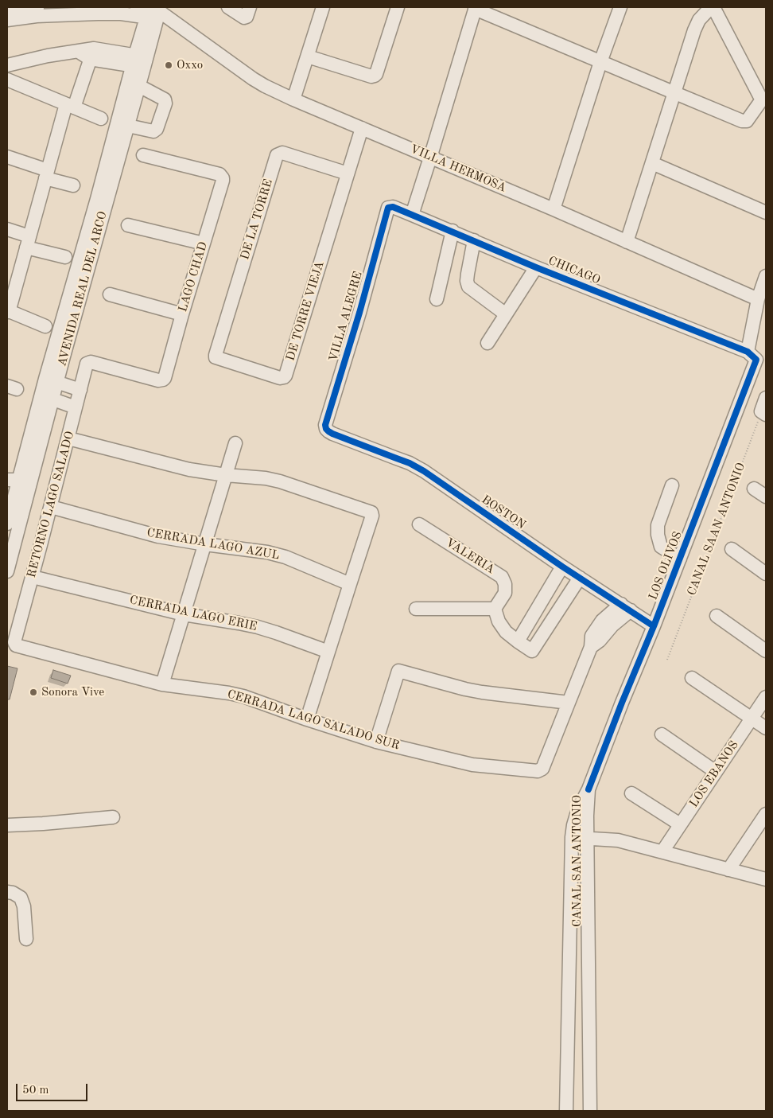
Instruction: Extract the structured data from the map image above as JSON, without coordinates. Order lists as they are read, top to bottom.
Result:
{
  "streets": {
    "street": [
      "VILLA HERMOSA",
      "DE LA TORRE",
      "CHICAGO",
      "LAGO CHAD",
      "AVENIDA REAL DEL ARCO",
      "DE TORRE VIEJA",
      "VILLA ALEGRE",
      "RETORNO LAGO SALADO",
      "BOSTON",
      "CERRADA LAGO AZUL",
      "VALERIA",
      "LOS OLIVOS",
      "CERRADA LAGO ERIE",
      "CERRADA LAGO SALADO SUR",
      "LOS EBANOS",
      "CANAL SAN ANTONIO"
    ],
    "path": ["CANAL SAAN ANTONIO"]
  },
  "crossings": [
    ["VILLA HERMOSA", "AVENIDA REAL DEL ARCO"],
    ["VILLA HERMOSA", "DE TORRE VIEJA"],
    ["DE LA TORRE", "DE TORRE VIEJA"],
    ["CHICAGO", "VILLA ALEGRE"],
    ["CHICAGO", "LOS OLIVOS"],
    ["LAGO CHAD", "RETORNO LAGO SALADO"],
    ["VILLA ALEGRE", "BOSTON"],
    ["RETORNO LAGO SALADO", "CERRADA LAGO AZUL"],
    ["RETORNO LAGO SALADO", "CERRADA LAGO ERIE"],
    ["RETORNO LAGO SALADO", "CERRADA LAGO SALADO SUR"],
    ["BOSTON", "LOS OLIVOS"],
    ["LOS OLIVOS", "CANAL SAN ANTONIO"]
  ],
  "places": ["Oxxo", "Sonora Vive"],
  "scale_bar": "50 m"
}
